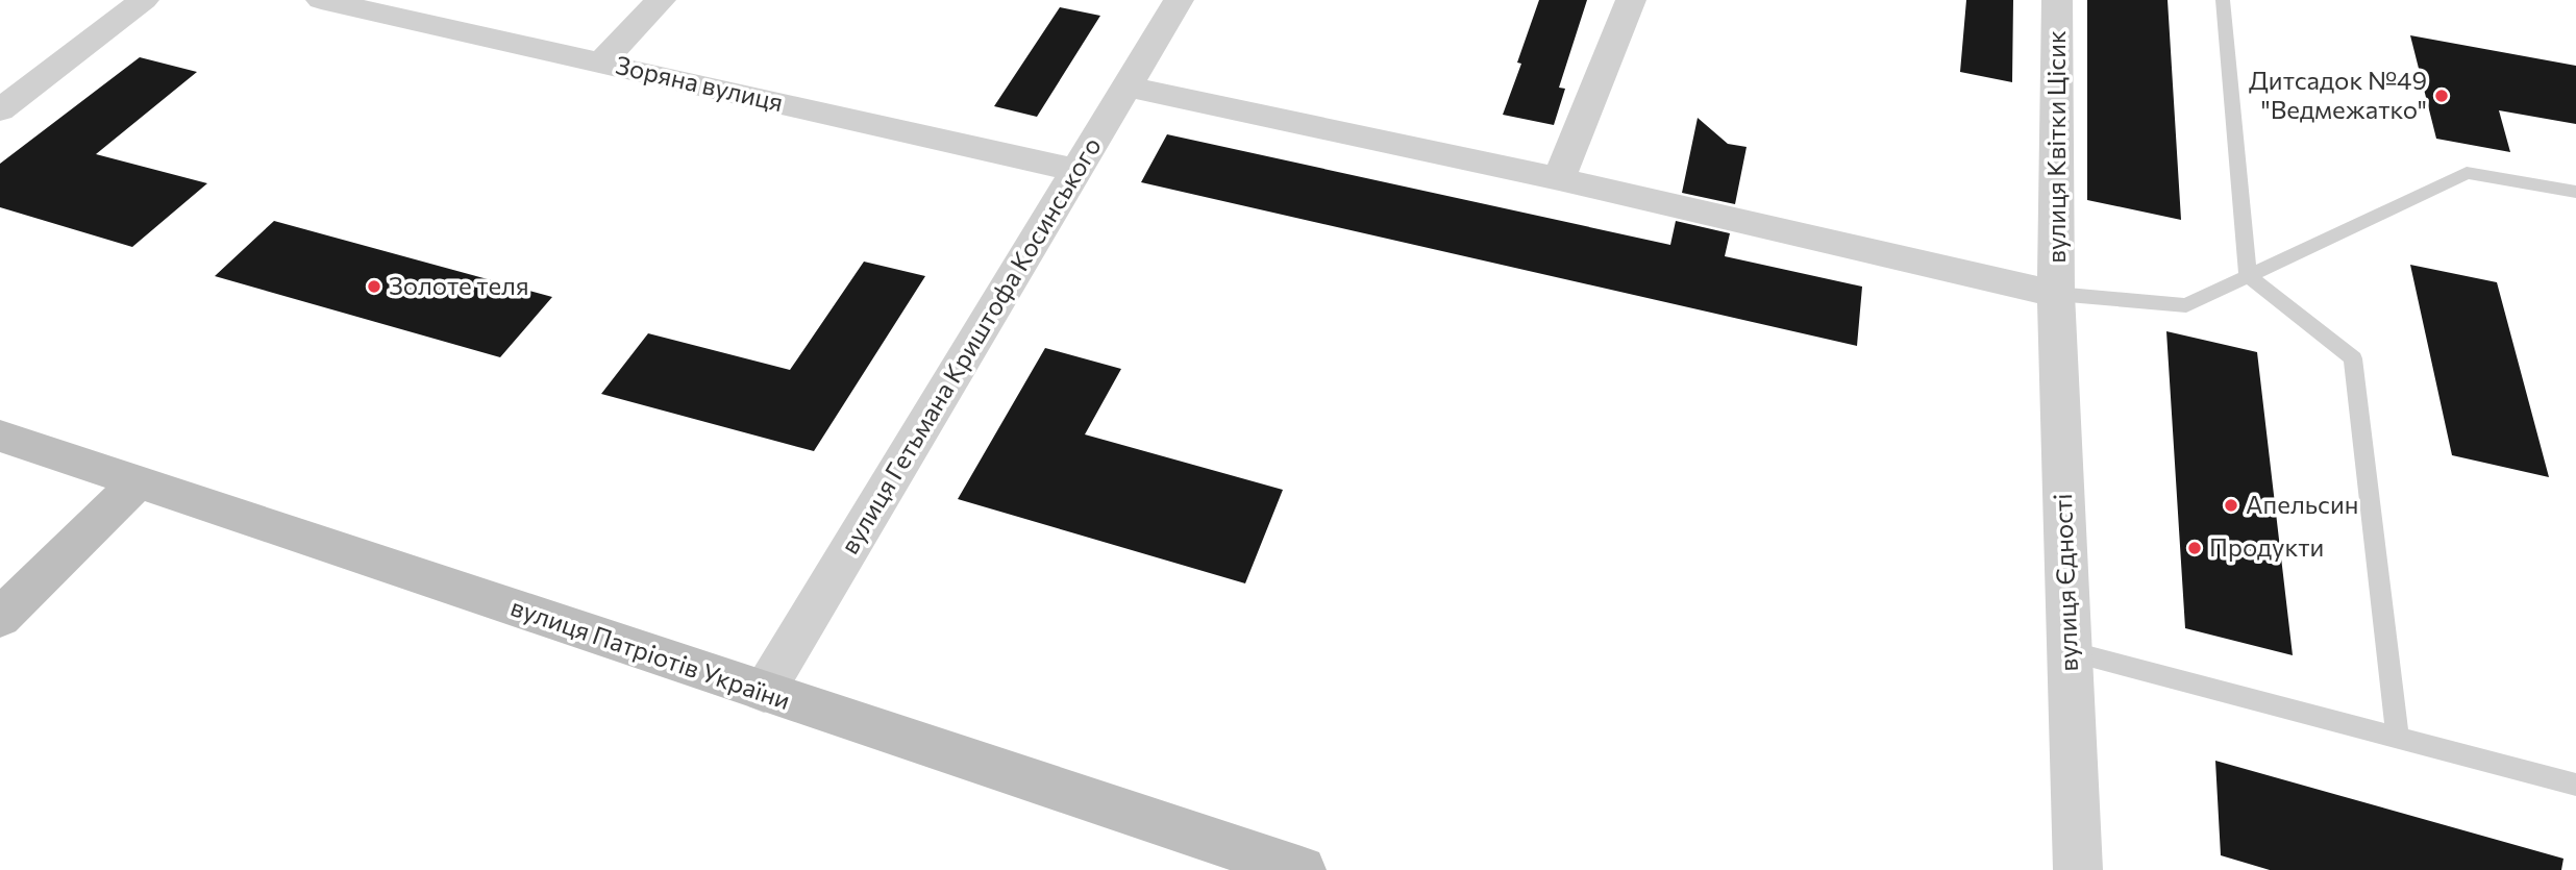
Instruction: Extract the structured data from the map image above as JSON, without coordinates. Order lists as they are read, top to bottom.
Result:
{
  "streets": {
    "main road": ["вулиця Патріотів України"],
    "street": [
      "Зоряна вулиця",
      "вулиця Квітки Цісик",
      "вулиця Гетьмана Криштофа Косинського",
      "вулиця Єдності"
    ]
  },
  "crossings": [
    ["Зоряна вулиця", "вулиця Гетьмана Криштофа Косинського"],
    ["вулиця Квітки Цісик", "вулиця Єдності"],
    ["вулиця Гетьмана Криштофа Косинського", "вулиця Патріотів України"]
  ],
  "places": [
    "Дитсадок №49 \"Ведмежатко\"",
    "Золоте теля",
    "Апельсин",
    "Продукти"
  ]
}
